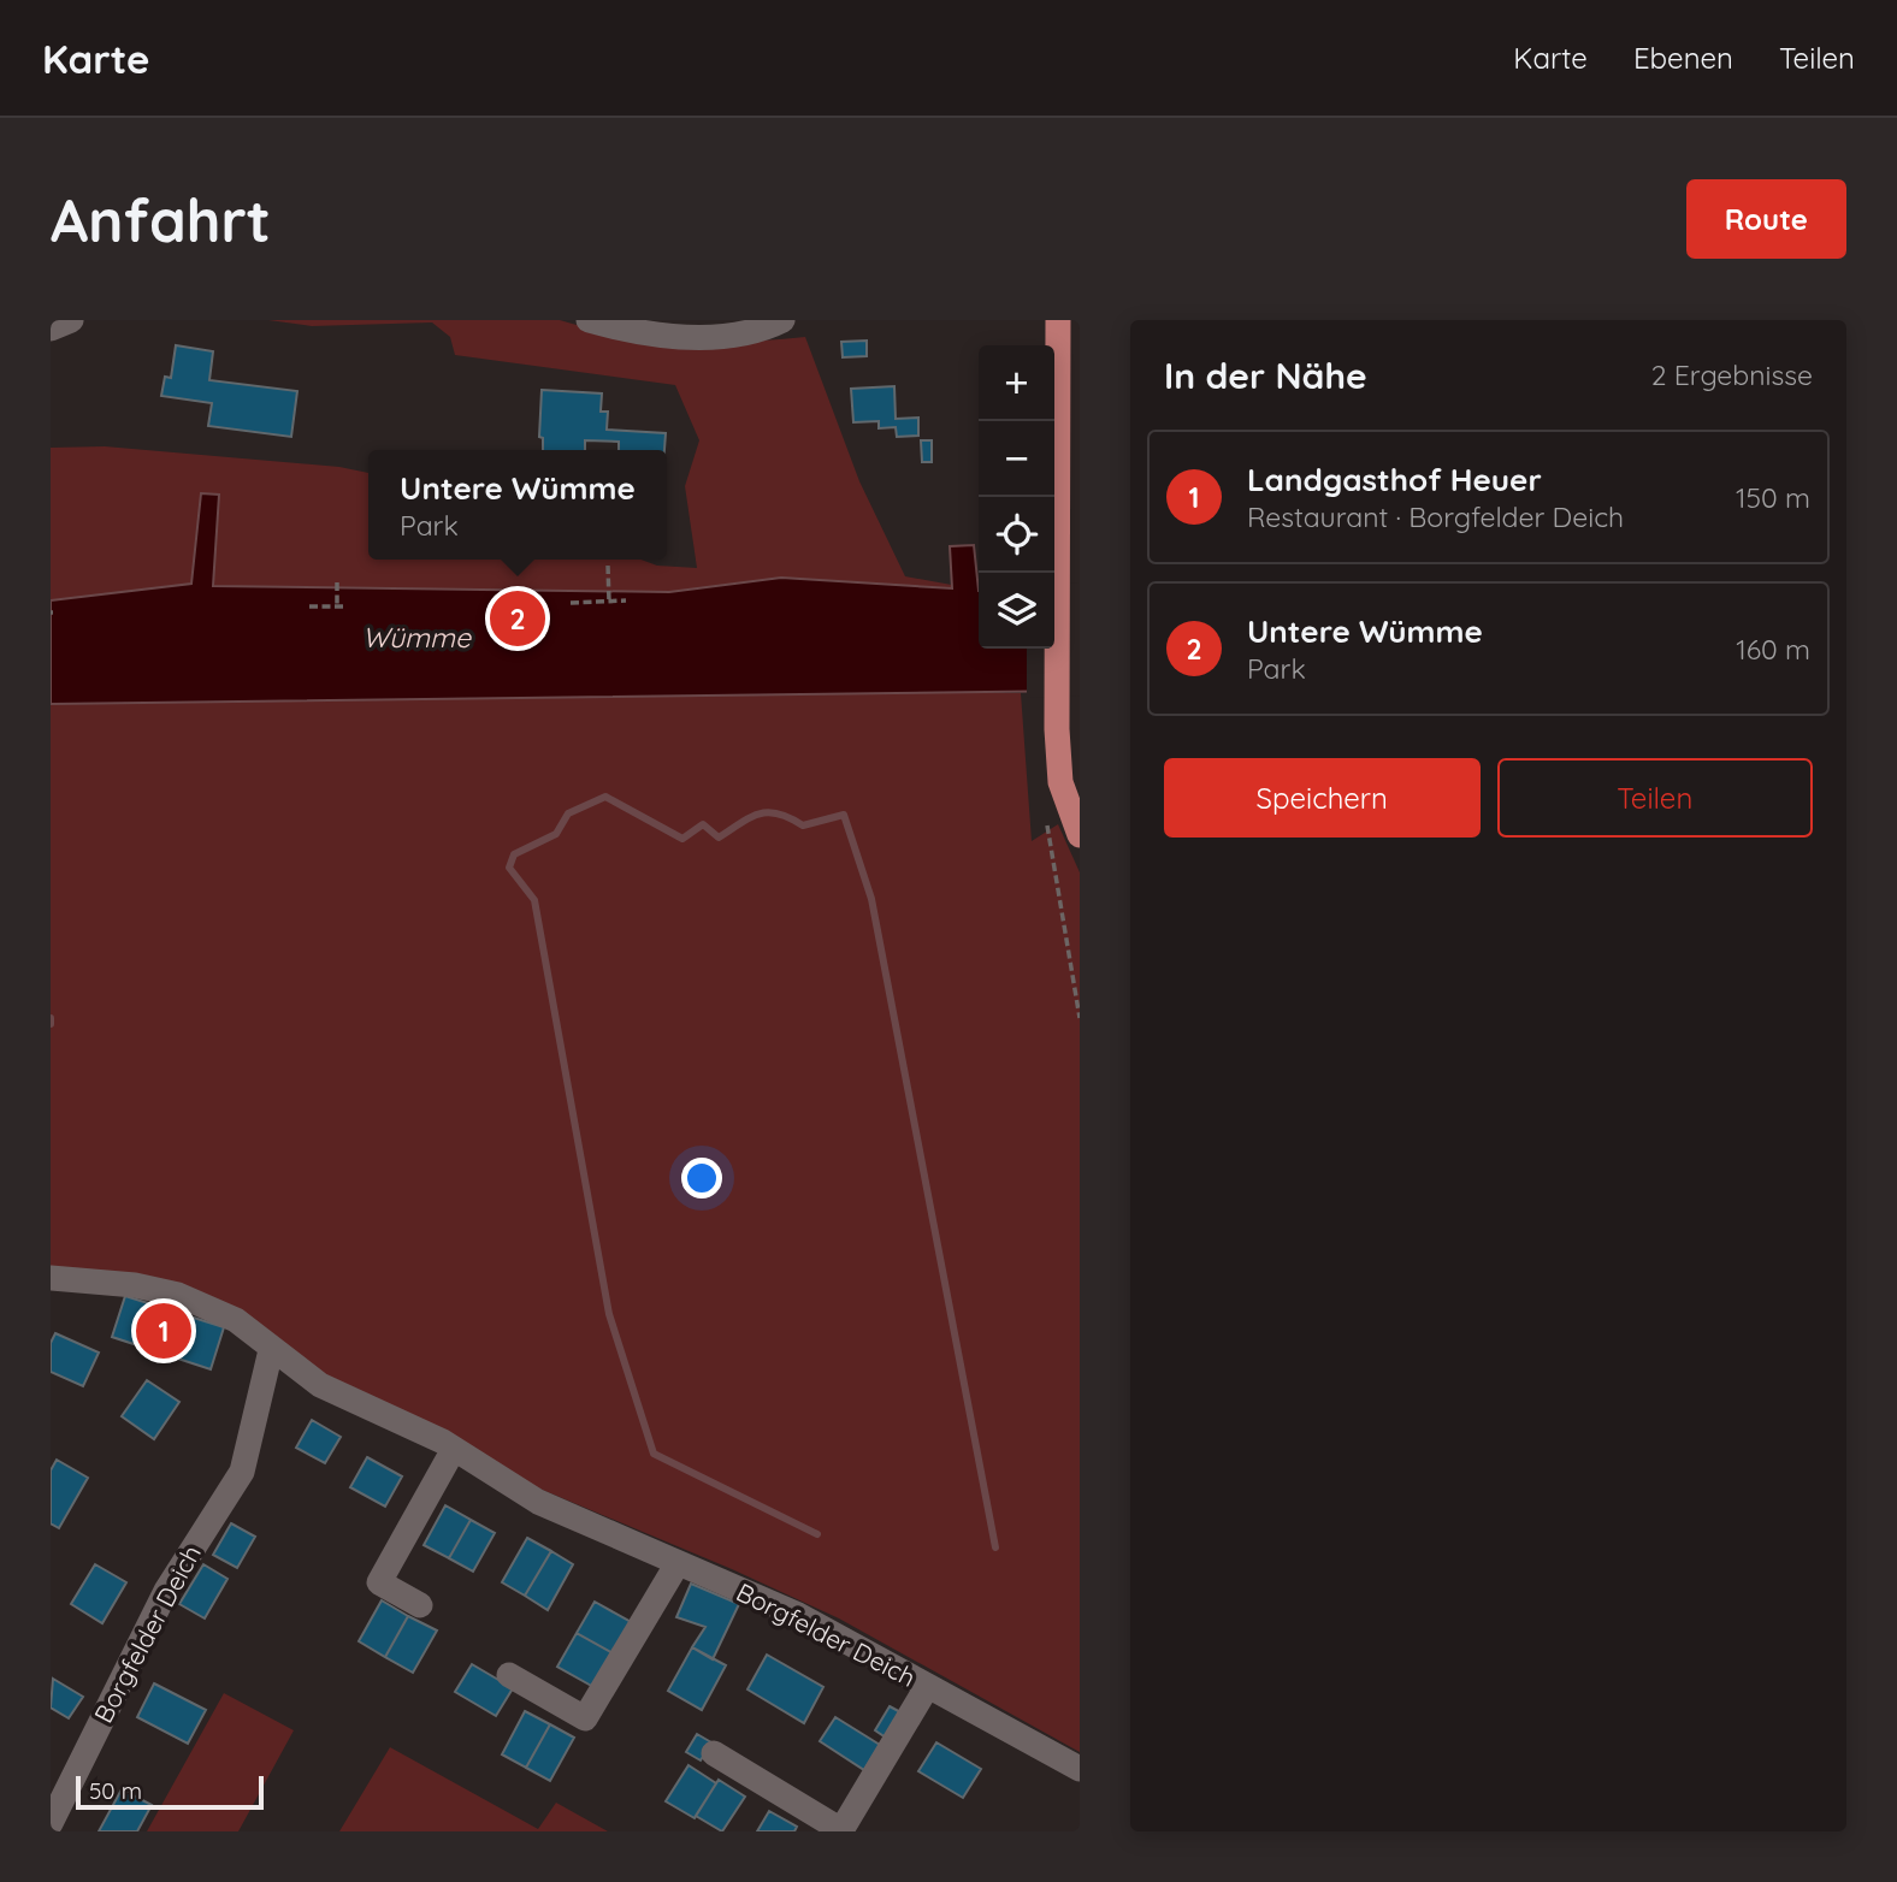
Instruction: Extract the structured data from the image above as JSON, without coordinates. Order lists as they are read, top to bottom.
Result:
{
  "streets": {
    "street": ["Borgfelder Deich"]
  },
  "water": ["Wümme"],
  "scale_bar": "50 m",
  "page": {
    "header": "Karte",
    "nav": ["Karte", "Ebenen", "Teilen"],
    "buttons": [
      "Route",
      ["Speichern", "Teilen"]
    ],
    "title": "Anfahrt",
    "heading": ["In der Nähe", "2 Ergebnisse"],
    "map_buttons": ["+", "−"],
    "list": [
      {
        "mark": "1",
        "name": "Landgasthof Heuer",
        "note": "Restaurant · Borgfelder Deich",
        "value": "150 m"
      },
      {
        "mark": "2",
        "name": "Untere Wümme",
        "note": "Park",
        "value": "160 m"
      }
    ],
    "popup": ["Untere Wümme", "Park"],
    "pins": ["2", "1"],
    "scale": "50 m"
  }
}
